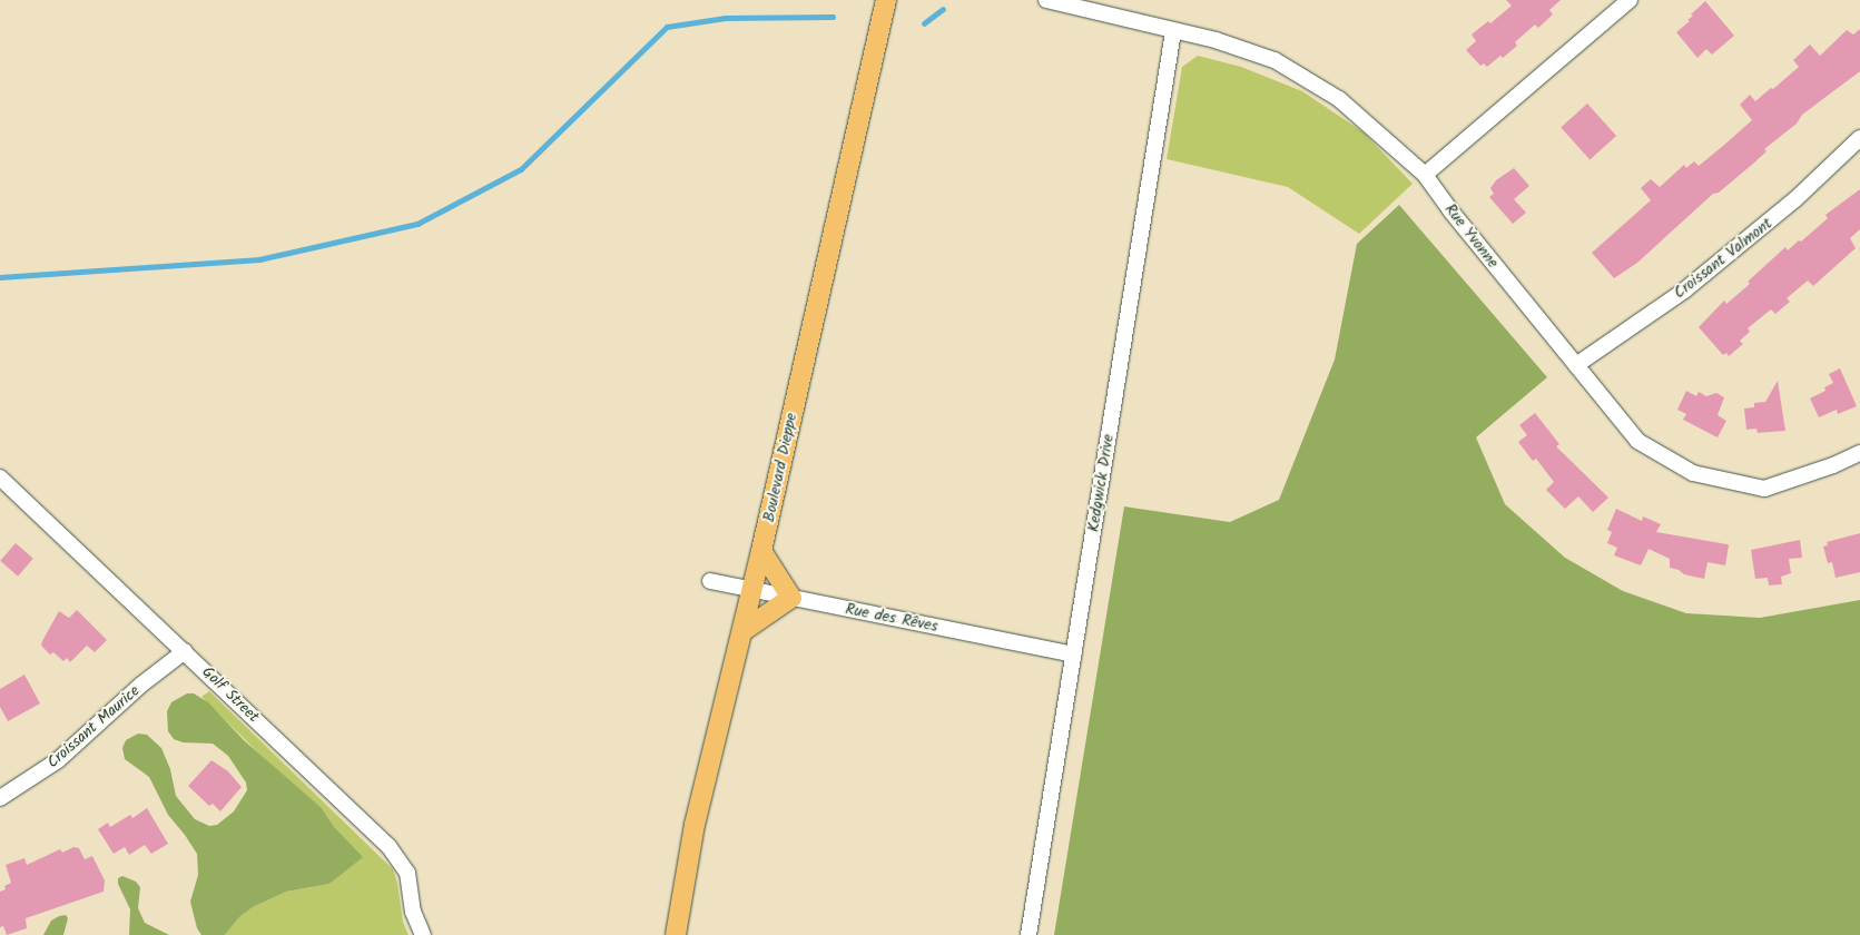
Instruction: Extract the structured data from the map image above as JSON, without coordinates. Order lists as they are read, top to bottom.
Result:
{
  "streets": {
    "main road": ["Boulevard Dieppe"],
    "street": [
      "Rue Yvonne",
      "Croissant Valmont",
      "Kedgwick Drive",
      "Rue des Rêves",
      "Golf Street",
      "Croissant Maurice"
    ]
  },
  "crossings": [
    ["Rue Yvonne", "Croissant Valmont"],
    ["Rue Yvonne", "Kedgwick Drive"],
    ["Boulevard Dieppe", "Rue des Rêves"],
    ["Kedgwick Drive", "Rue des Rêves"],
    ["Golf Street", "Croissant Maurice"]
  ]
}
